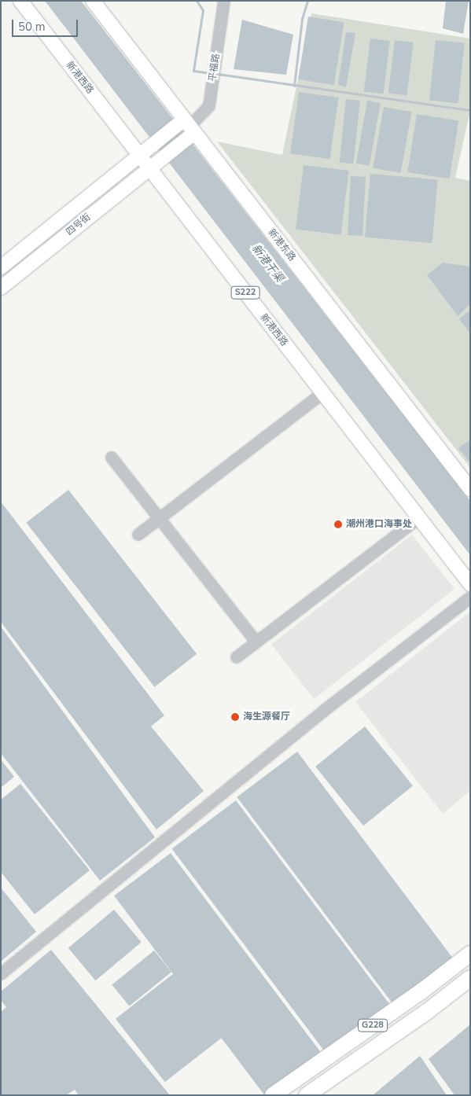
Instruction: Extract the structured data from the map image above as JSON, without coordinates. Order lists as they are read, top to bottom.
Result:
{
  "streets": {
    "highway": ["G228"],
    "main road": [
      "新港西路",
      "四号街",
      "新港东路",
      "S222"
    ],
    "street": ["平福路"]
  },
  "crossings": [
    ["平福路", "四号街"],
    ["平福路", "新港东路"],
    ["四号街", "新港东路"]
  ],
  "water": ["新港干渠"],
  "places": ["潮州港口海事处", "海生源餐厅"],
  "scale_bar": "50 m"
}
